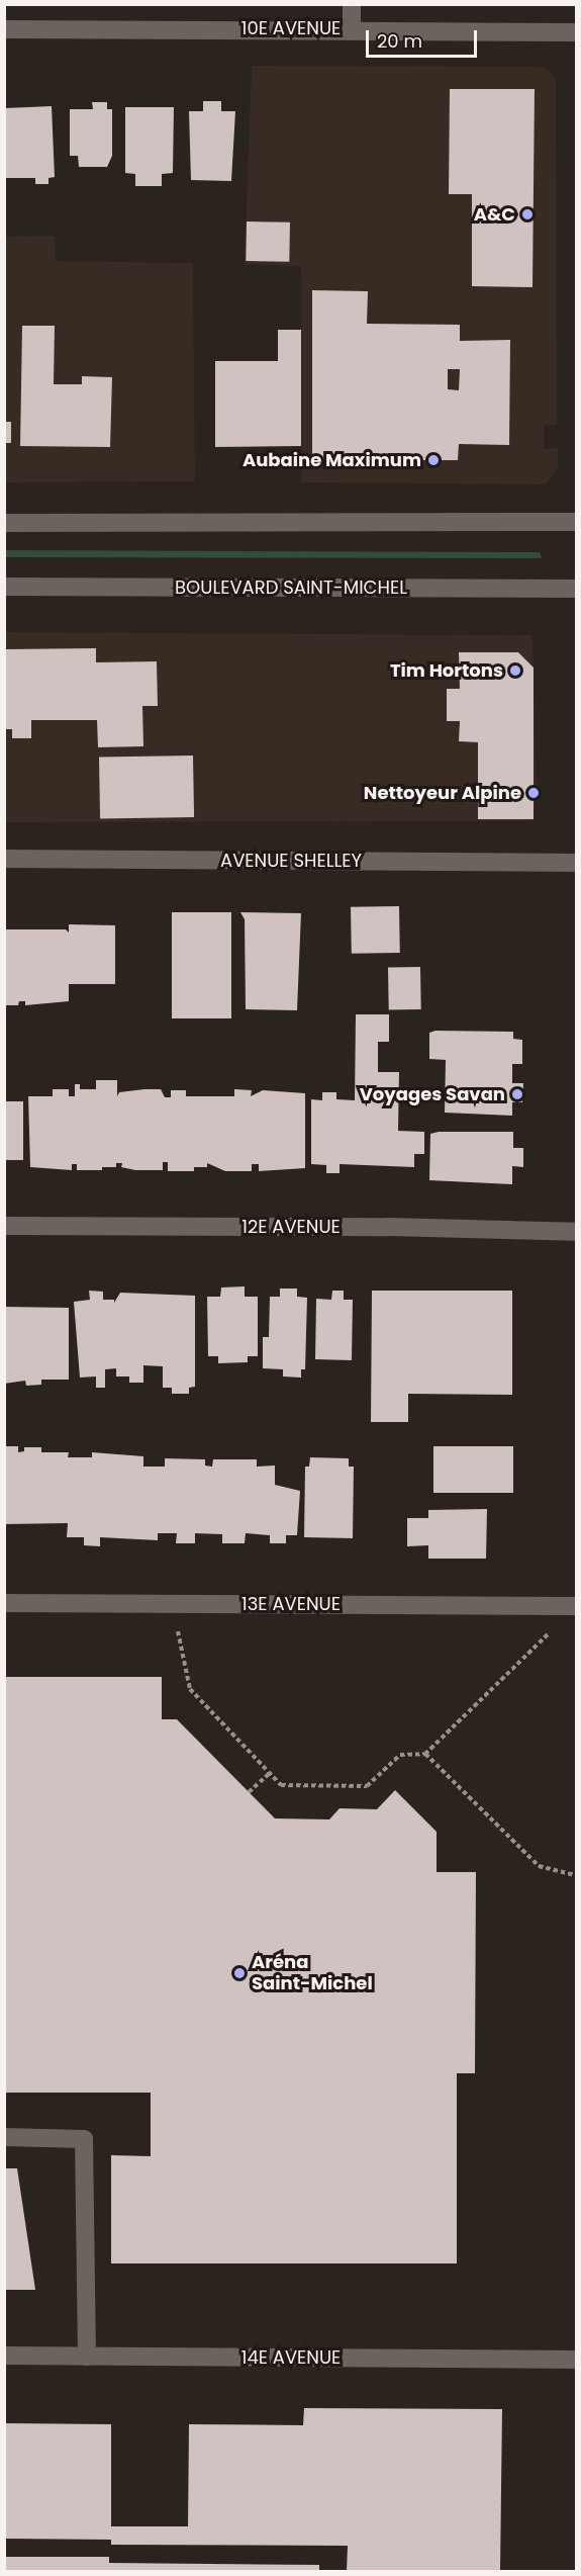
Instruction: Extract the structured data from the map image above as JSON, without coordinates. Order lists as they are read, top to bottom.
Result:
{
  "streets": {
    "street": [
      "10E AVENUE",
      "BOULEVARD SAINT-MICHEL",
      "AVENUE SHELLEY",
      "12E AVENUE",
      "13E AVENUE",
      "14E AVENUE"
    ]
  },
  "places": [
    "A&C",
    "Aubaine Maximum",
    "Tim Hortons",
    "Nettoyeur Alpine",
    "Voyages Savan",
    "Aréna Saint-Michel"
  ],
  "scale_bar": "20 m"
}
